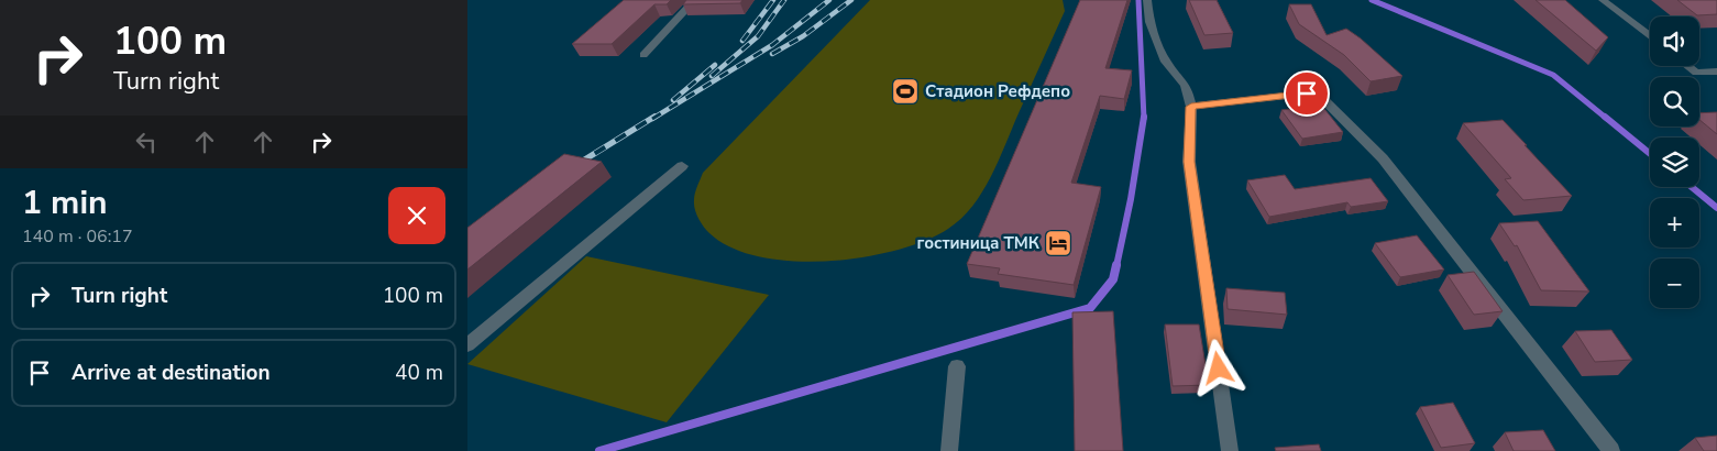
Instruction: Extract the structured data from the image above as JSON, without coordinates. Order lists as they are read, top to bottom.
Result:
{
  "places": {
    "sports": ["Стадион Рефдепо"],
    "hotel": ["гостиница ТМК"]
  },
  "page": {
    "turn": ["100 m", "Turn right"],
    "map_buttons": ["+", "−"],
    "heading": ["1 min", "140 m · 06:17"],
    "list": [
      {
        "name": "Turn right",
        "value": "100 m"
      },
      {
        "name": "Arrive at destination",
        "value": "40 m"
      }
    ]
  }
}
